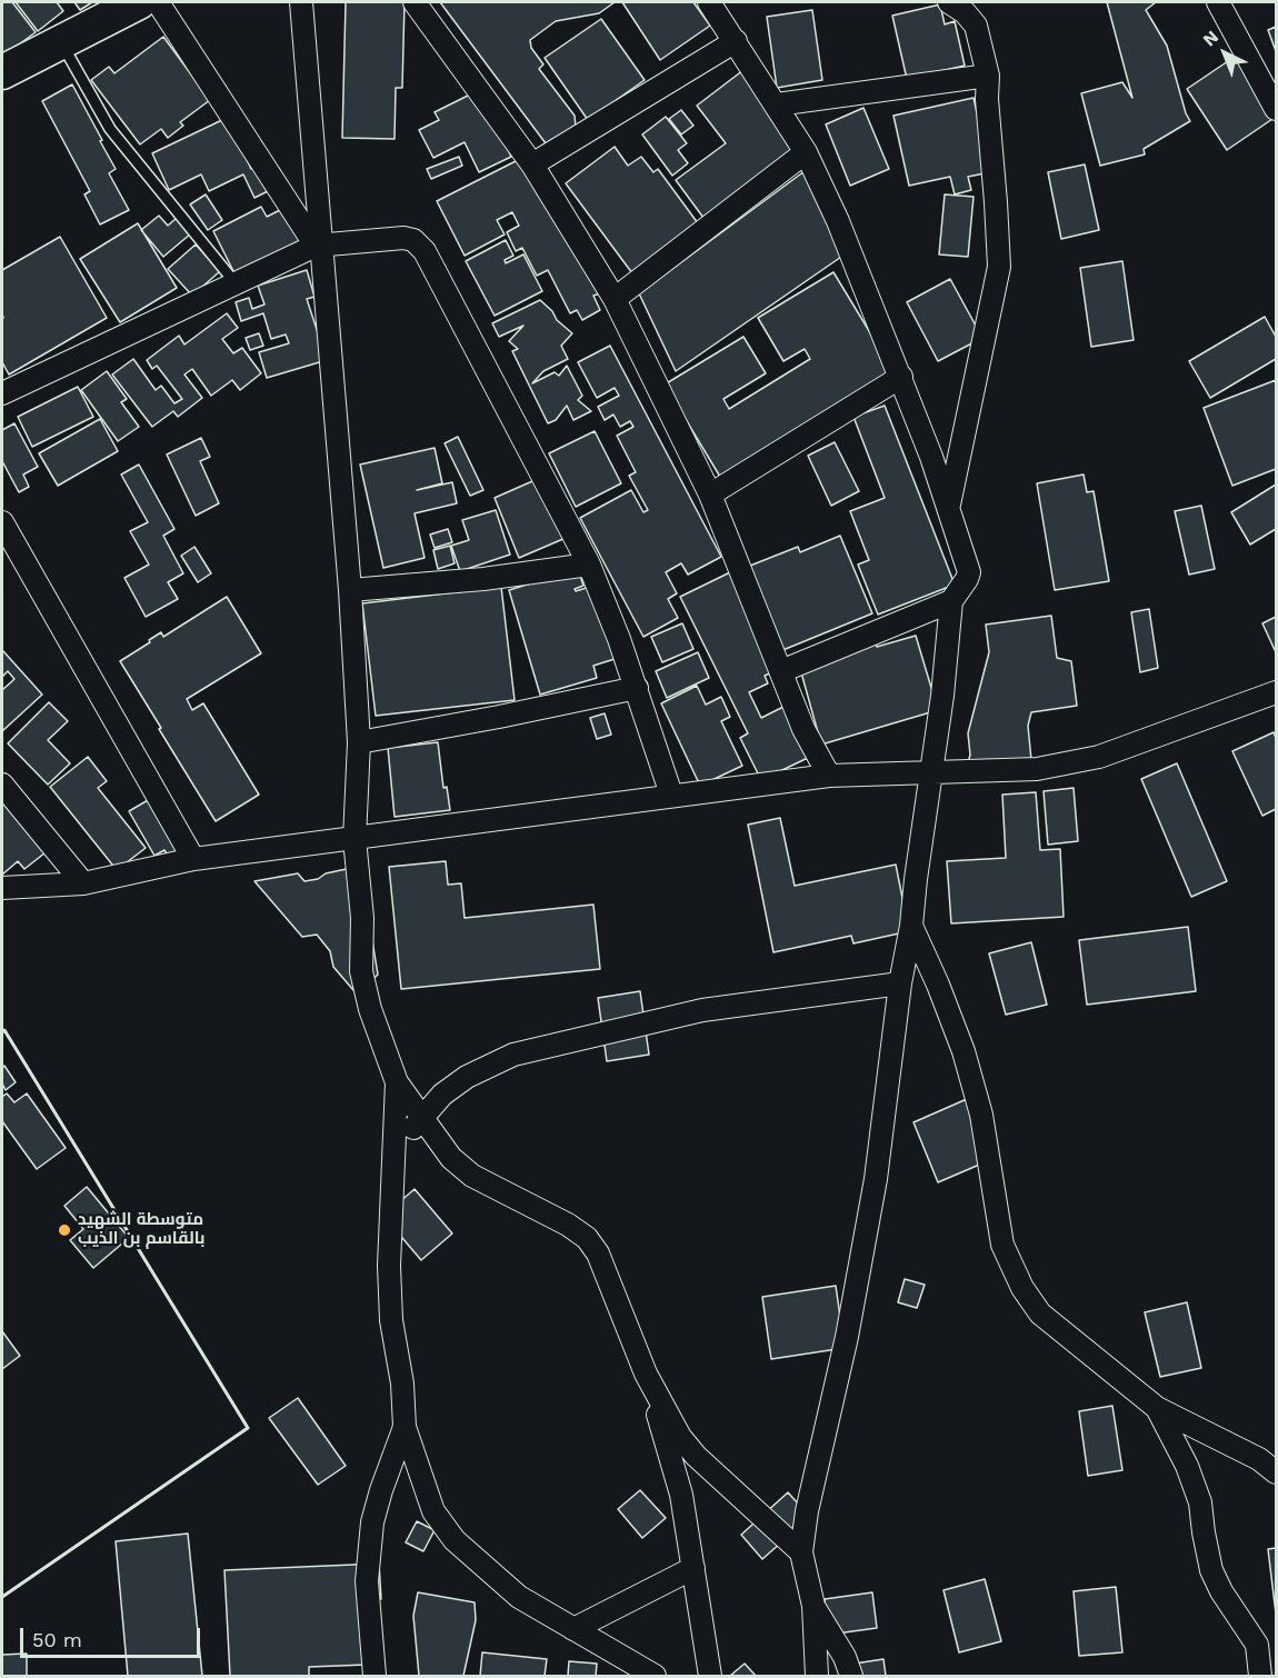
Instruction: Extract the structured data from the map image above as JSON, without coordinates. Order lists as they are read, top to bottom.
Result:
{
  "places": ["متوسطة الشهيد بالقاسم بن الذيب"],
  "scale_bar": "50 m",
  "north": "top left"
}
